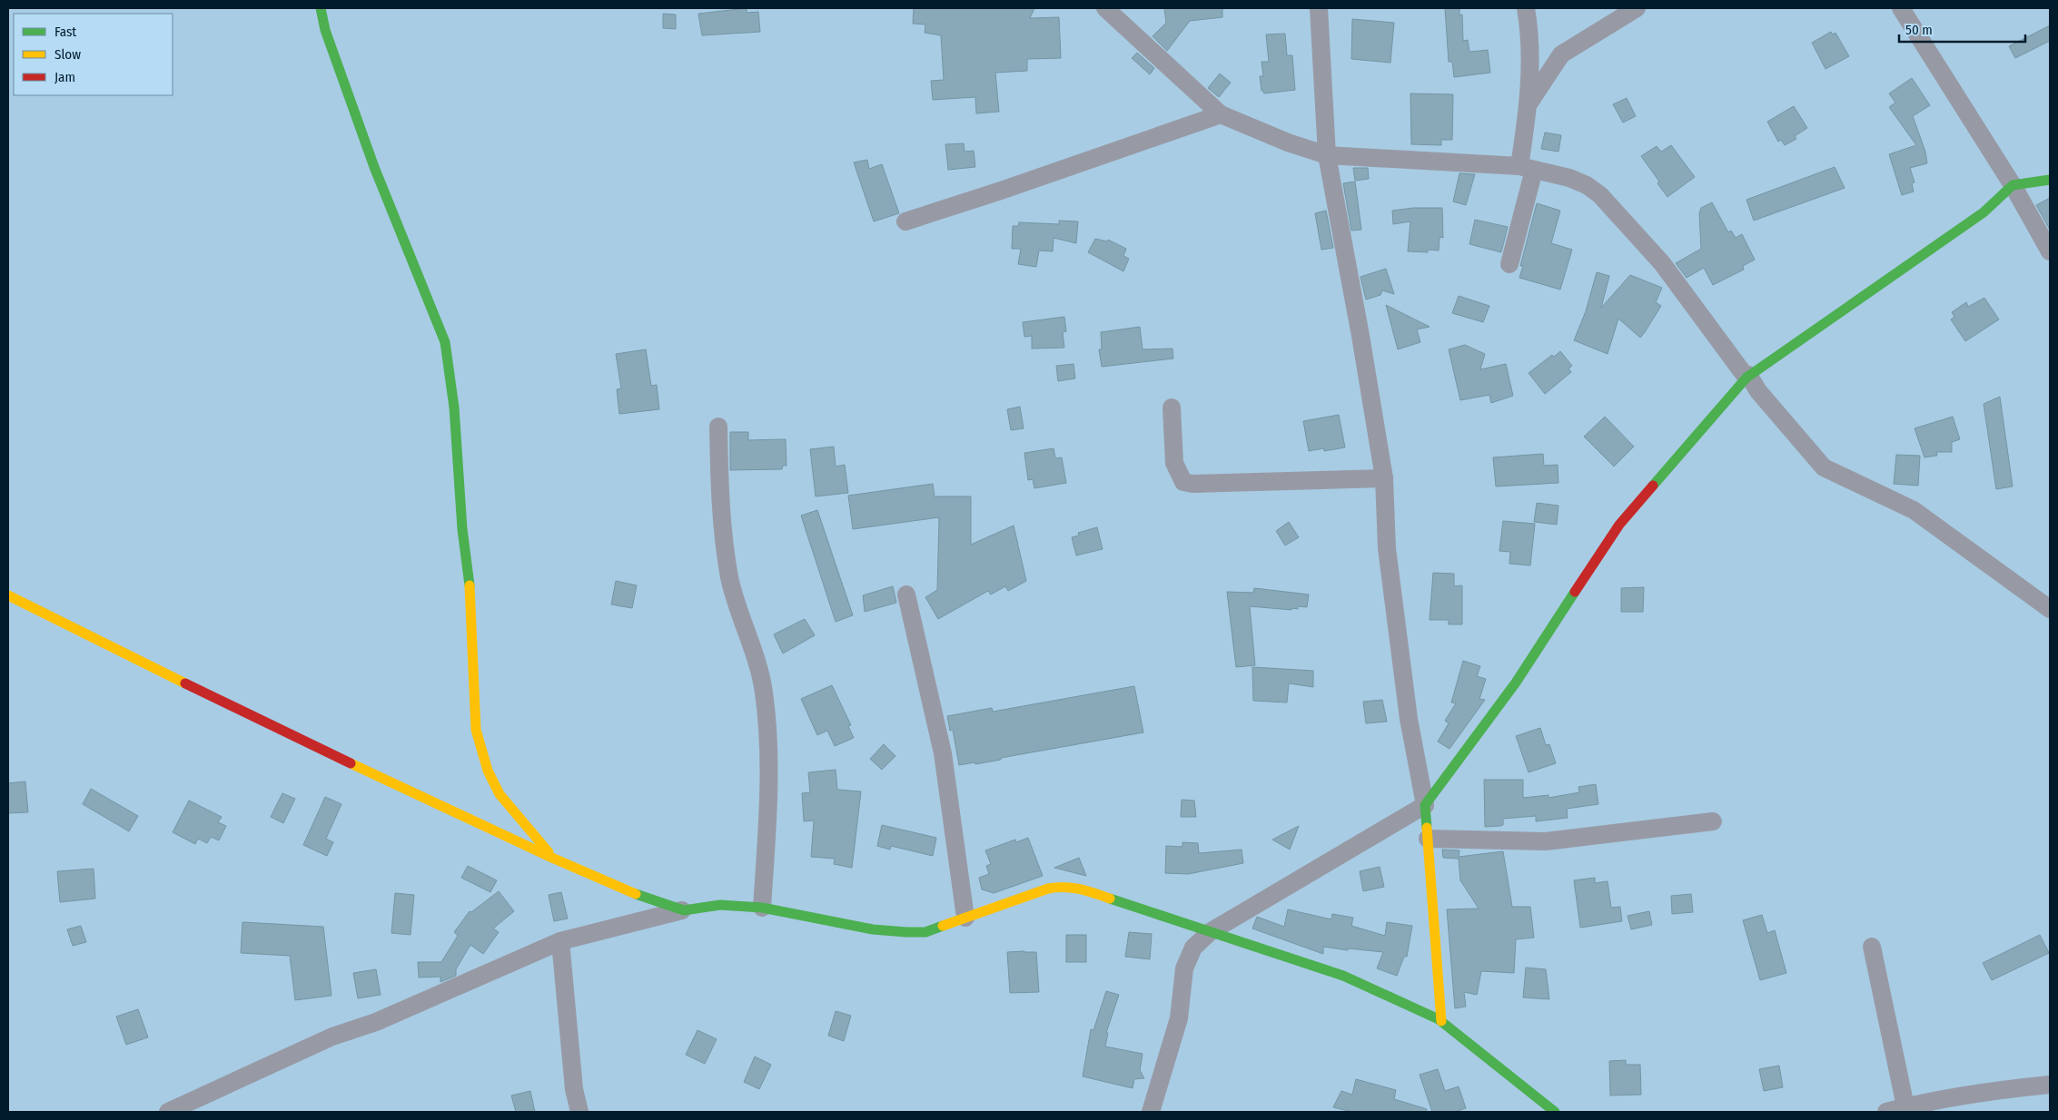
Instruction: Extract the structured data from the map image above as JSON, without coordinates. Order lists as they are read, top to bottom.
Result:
{
  "legend": ["Fast", "Slow", "Jam"],
  "scale_bar": "50 m"
}
